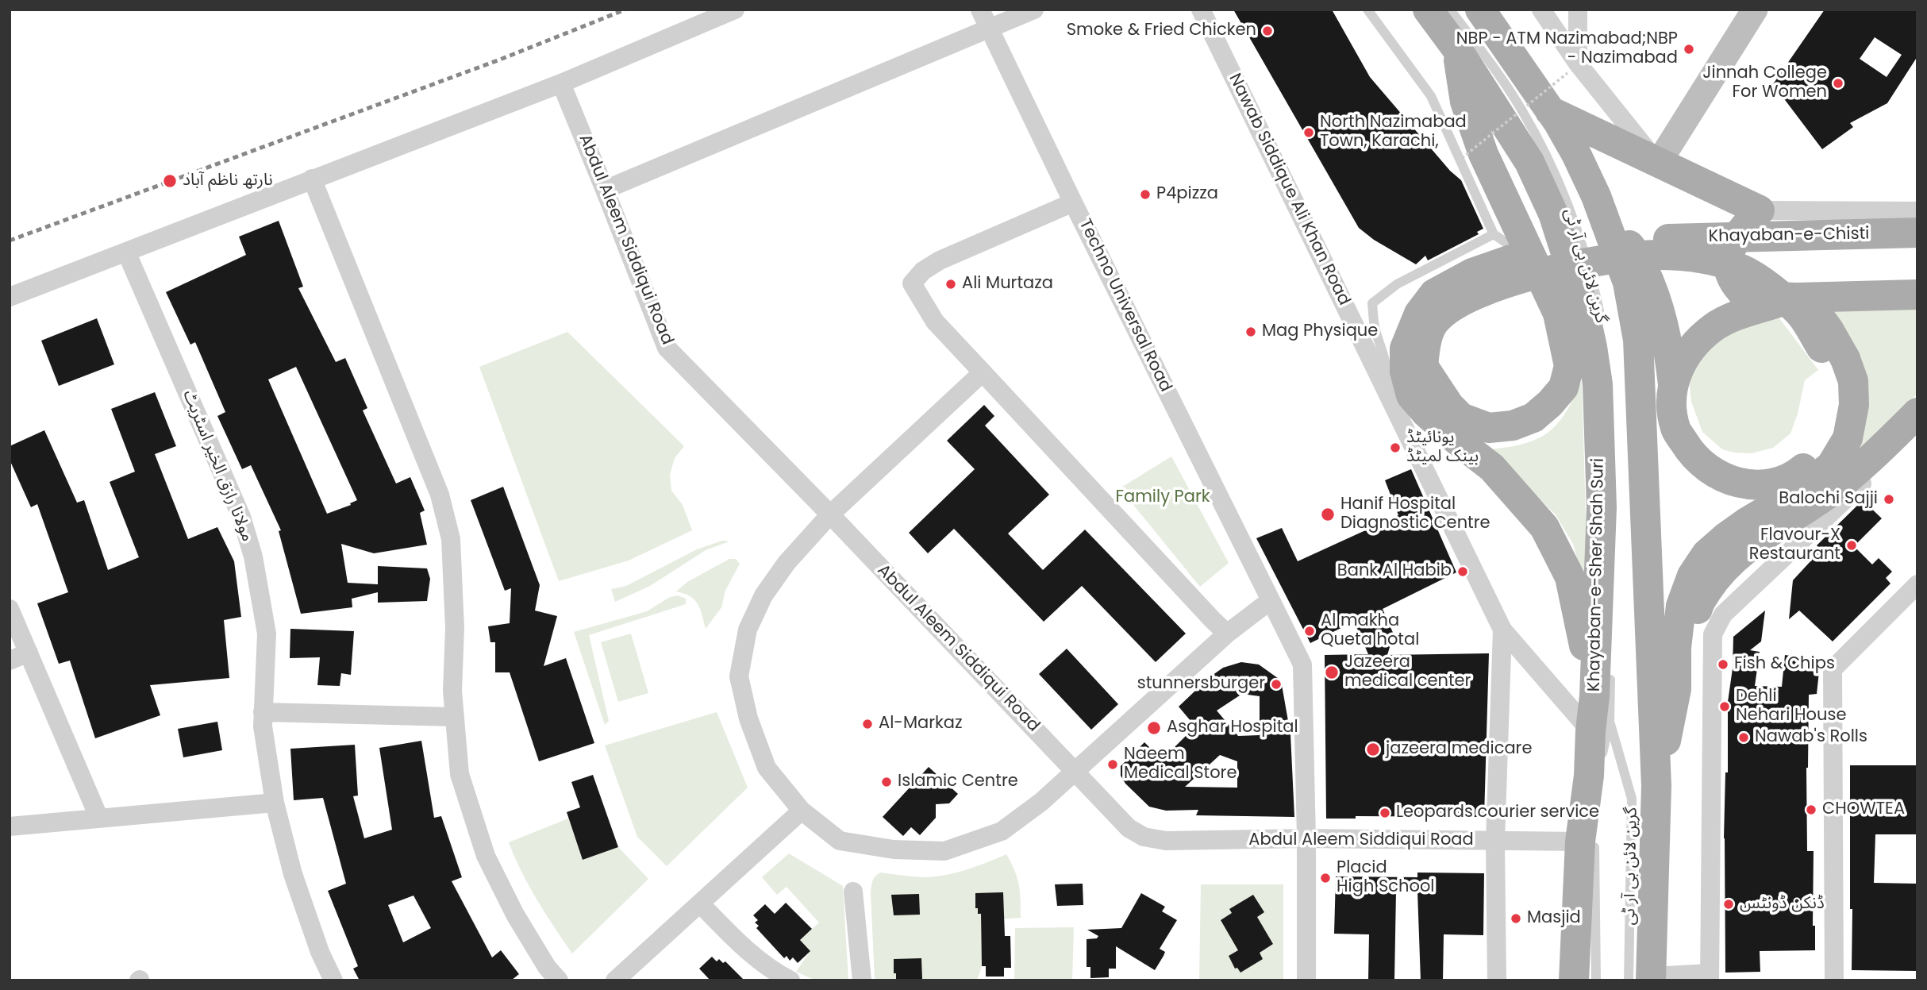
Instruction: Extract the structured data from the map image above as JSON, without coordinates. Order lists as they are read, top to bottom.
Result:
{
  "streets": {
    "main road": ["Khayaban-e-Chisti", "Khayaban-e-Sher Shah Suri"],
    "street": [
      "Nawab Siddique Ali Khan Road",
      "Abdul Aleem Siddiqui Road",
      "Techno Universal Road",
      "مولانا رازق الخیر اسٹریٹ"
    ],
    "lane": ["گرین لائن بی آر ٹی"]
  },
  "crossings": [
    ["Nawab Siddique Ali Khan Road", "Abdul Aleem Siddiqui Road"],
    ["Abdul Aleem Siddiqui Road", "گرین لائن بی آر ٹی"],
    ["Abdul Aleem Siddiqui Road", "Techno Universal Road"],
    ["Abdul Aleem Siddiqui Road", "Khayaban-e-Sher Shah Suri"],
    ["گرین لائن بی آر ٹی", "Khayaban-e-Sher Shah Suri"]
  ],
  "parks": ["Family Park"],
  "places": [
    "Smoke & Fried Chicken",
    "NBP - ATM Nazimabad;NBP - Nazimabad",
    "Jinnah College For Women",
    "North Nazimabad Town, Karachi,",
    "نارتھ ناظم آباد",
    "P4pizza",
    "Ali Murtaza",
    "Mag Physique",
    "یونائیٹڈ بینک لمیٹڈ",
    "Balochi Sajji",
    "Hanif Hospital Diagnostic Centre",
    "Flavour-X Restaurant",
    "Bank Al Habib",
    "Al makha Queta hotal",
    "Fish & Chips",
    "Jazeera medical center",
    "stunnersburger",
    "Dehli Nehari House",
    "Al-Markaz",
    "Asghar Hospital",
    "Nawab's Rolls",
    "jazeera medicare",
    "Naeem Medical Store",
    "Islamic Centre",
    "CHOWTEA",
    "Leopards courier service",
    "Placid High School",
    "ڈنکن ڈونٹس",
    "Masjid"
  ]
}
